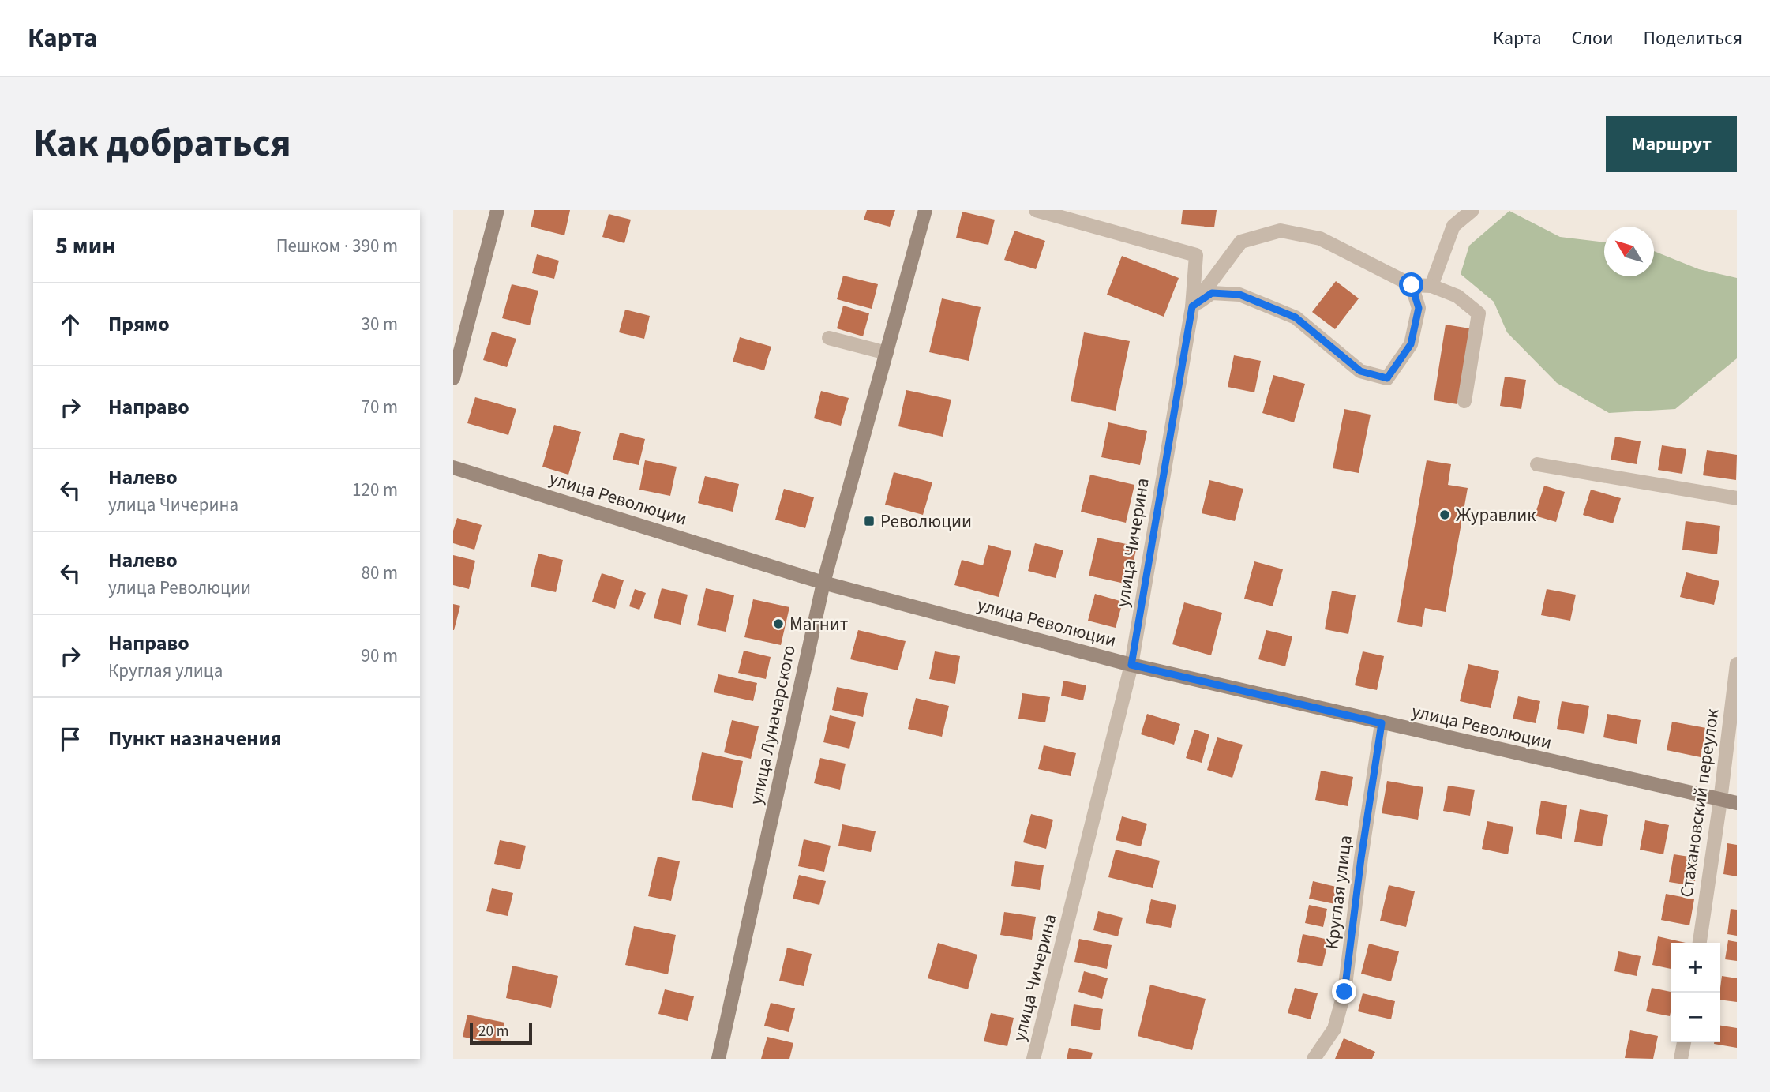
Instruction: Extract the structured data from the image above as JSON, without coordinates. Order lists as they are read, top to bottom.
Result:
{
  "streets": {
    "street": [
      "улица Революции",
      "улица Чичерина",
      "улица Луначарского",
      "Стахановский переулок",
      "Круглая улица"
    ]
  },
  "crossings": [
    ["улица Революции", "улица Чичерина"],
    ["улица Революции", "улица Луначарского"],
    ["улица Революции", "Стахановский переулок"],
    ["улица Революции", "Круглая улица"]
  ],
  "places": {
    "other": ["Журавлик", "Магнит"],
    "transit": ["Революции"]
  },
  "scale_bar": "20 m",
  "north": "top left",
  "page": {
    "header": "Карта",
    "nav": ["Карта", "Слои", "Поделиться"],
    "title": "Как добраться",
    "buttons": "Маршрут",
    "heading": ["5 мин", "Пешком · 390 m"],
    "list": [
      ["Прямо", "30 m"],
      ["Направо", "70 m"],
      ["Налево", "улица Чичерина", "120 m"],
      ["Налево", "улица Революции", "80 m"],
      ["Направо", "Круглая улица", "90 m"],
      "Пункт назначения"
    ],
    "map_buttons": ["+", "−"],
    "scale": "20 m"
  }
}
